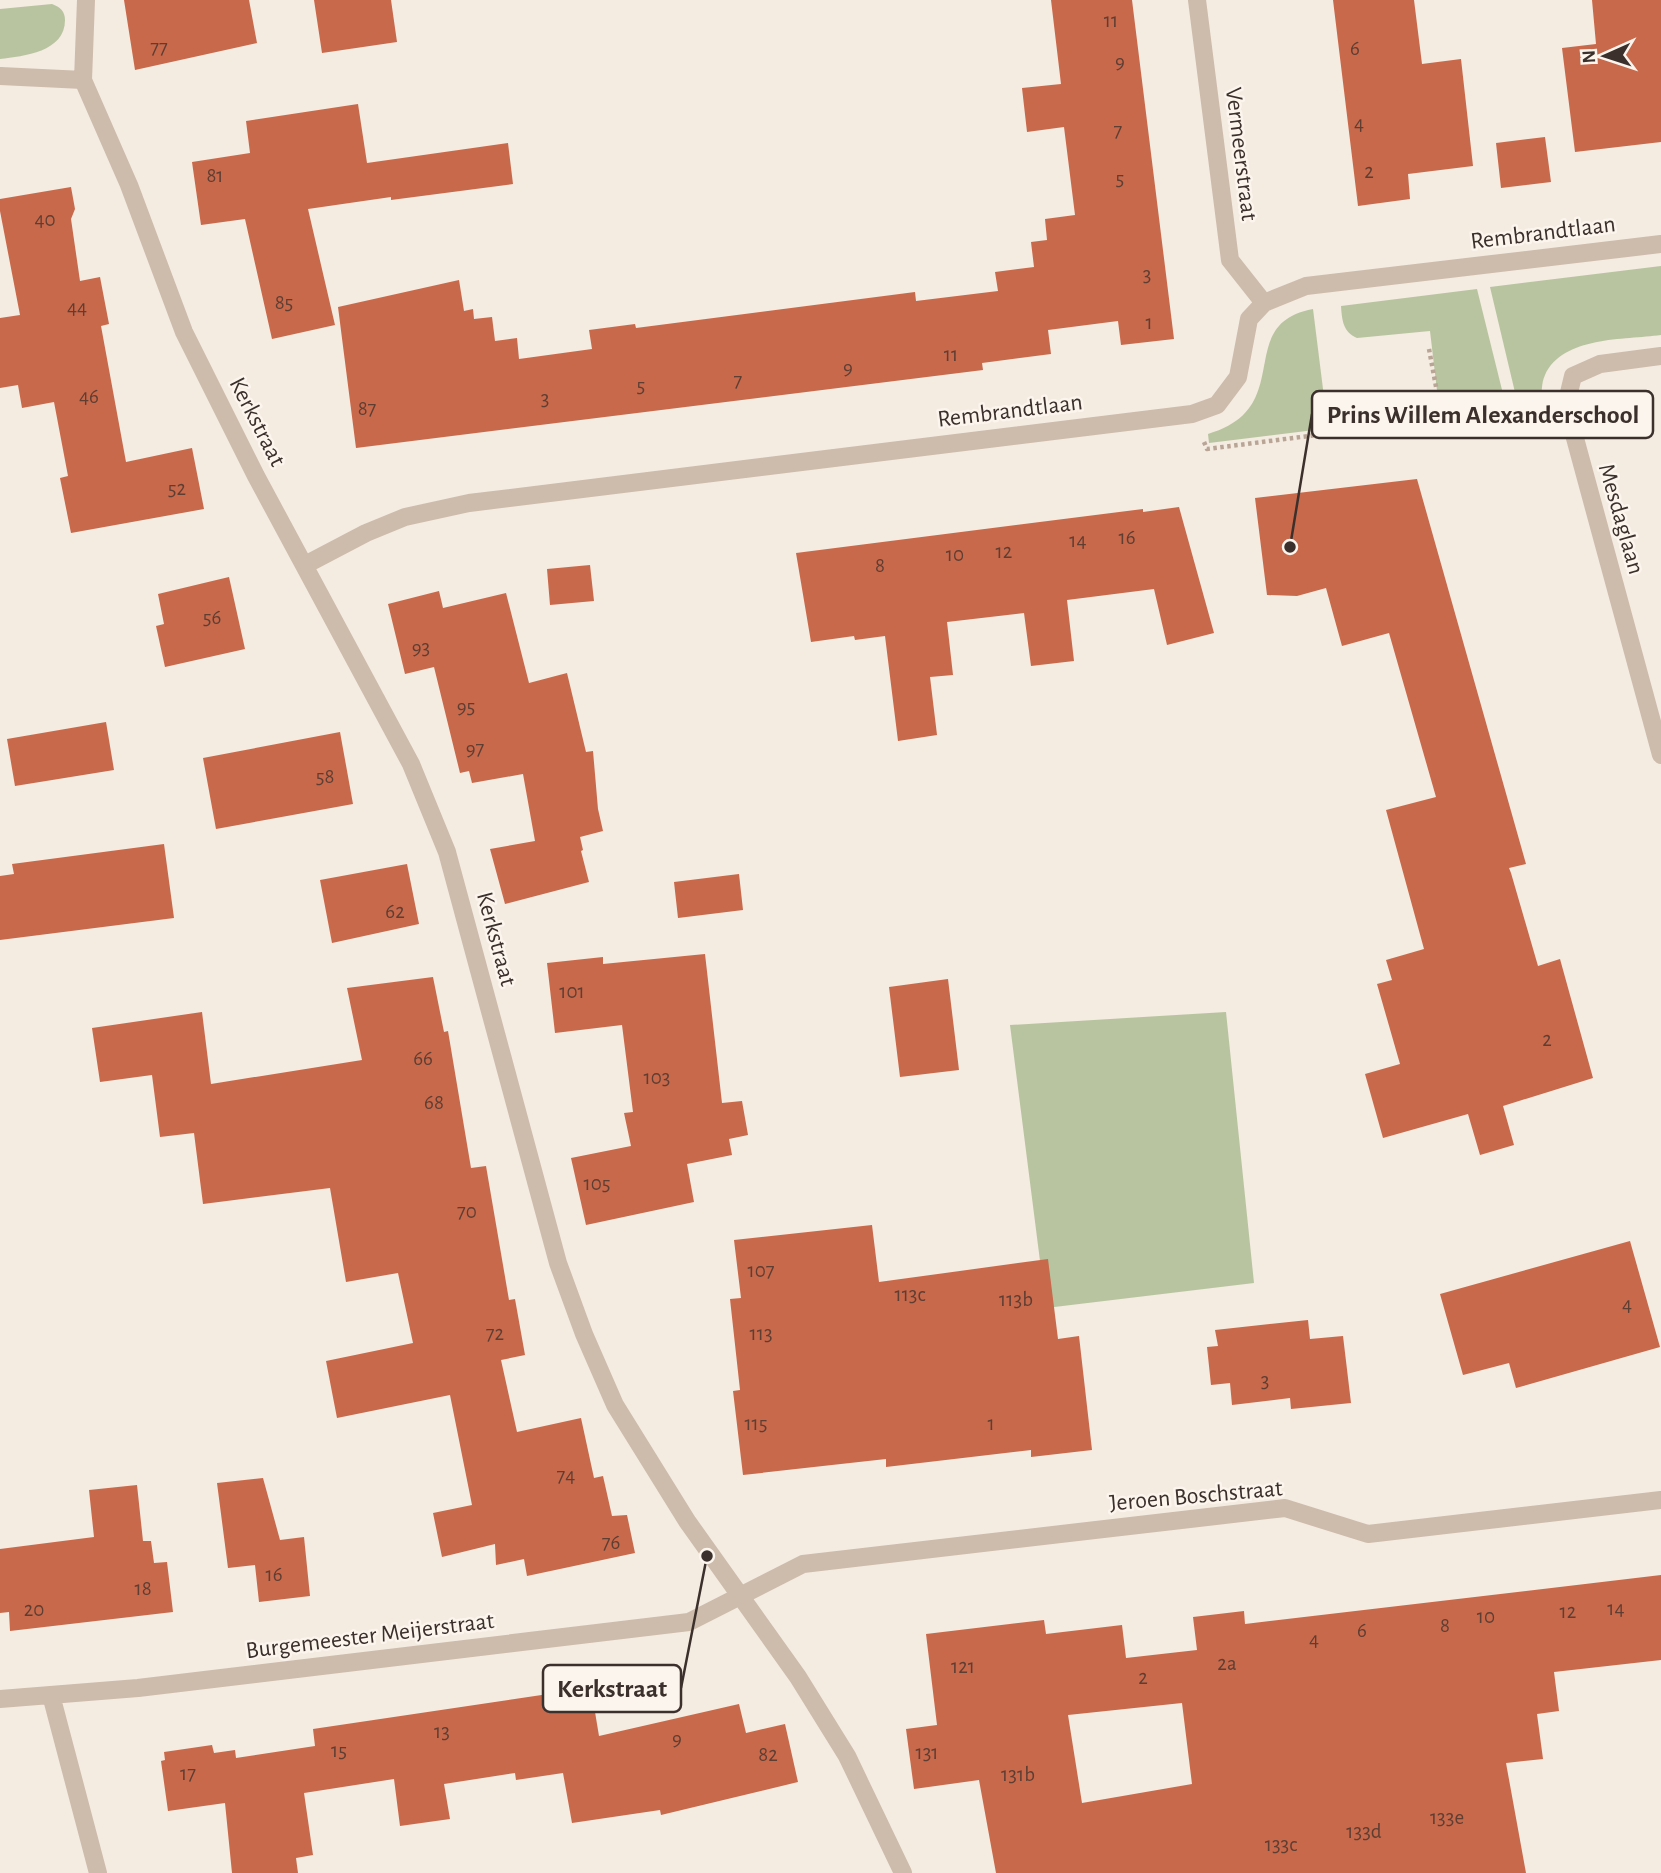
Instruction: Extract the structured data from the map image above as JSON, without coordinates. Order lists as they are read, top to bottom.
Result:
{
  "streets": {
    "street": [
      "Vermeerstraat",
      "Rembrandtlaan",
      "Kerkstraat",
      "Mesdaglaan",
      "Jeroen Boschstraat",
      "Burgemeester Meijerstraat"
    ]
  },
  "crossings": [
    ["Vermeerstraat", "Rembrandtlaan"],
    ["Rembrandtlaan", "Kerkstraat"],
    ["Kerkstraat", "Jeroen Boschstraat"],
    ["Kerkstraat", "Burgemeester Meijerstraat"],
    ["Jeroen Boschstraat", "Burgemeester Meijerstraat"]
  ],
  "places": ["Prins Willem Alexanderschool", "Kerkstraat"],
  "house_numbers": [
    "11",
    "77",
    "6",
    "9",
    "4",
    "7",
    "2",
    "81",
    "5",
    "40",
    "3",
    "85",
    "44",
    "1",
    "11",
    "9",
    "7",
    "5",
    "46",
    "3",
    "87",
    "52",
    "16",
    "14",
    "12",
    "10",
    "8",
    "56",
    "93",
    "95",
    "97",
    "58",
    "62",
    "101",
    "2",
    "66",
    "103",
    "68",
    "105",
    "70",
    "107",
    "113c",
    "113b",
    "4",
    "72",
    "113",
    "3",
    "115",
    "1",
    "74",
    "76",
    "16",
    "18",
    "14",
    "20",
    "12",
    "10",
    "8",
    "6",
    "4",
    "2a",
    "121",
    "2",
    "13",
    "9",
    "15",
    "131",
    "82",
    "17",
    "131b",
    "133e",
    "133d",
    "133c"
  ],
  "north": "left"
}
